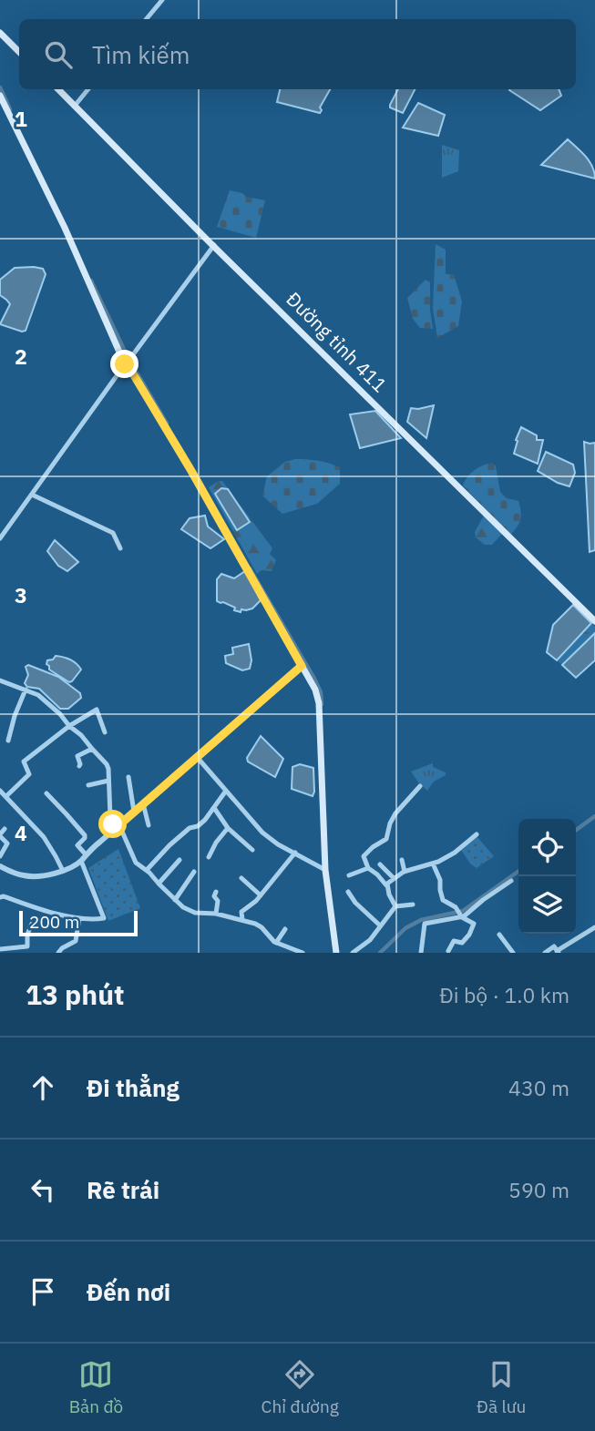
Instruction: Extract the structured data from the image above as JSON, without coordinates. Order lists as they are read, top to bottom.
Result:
{
  "streets": {
    "main road": ["Đường tỉnh 411"]
  },
  "scale_bar": "200 m",
  "page": {
    "search": "Tìm kiếm",
    "scale": "200 m",
    "heading": ["13 phút", "Đi bộ · 1.0 km"],
    "list": [
      ["Đi thẳng", "430 m"],
      ["Rẽ trái", "590 m"],
      "Đến nơi"
    ],
    "nav": ["Bản đồ", "Chỉ đường", "Đã lưu"]
  },
  "grid": {
    "rows": [
      "1",
      "2",
      "3",
      "4"
    ]
  }
}
